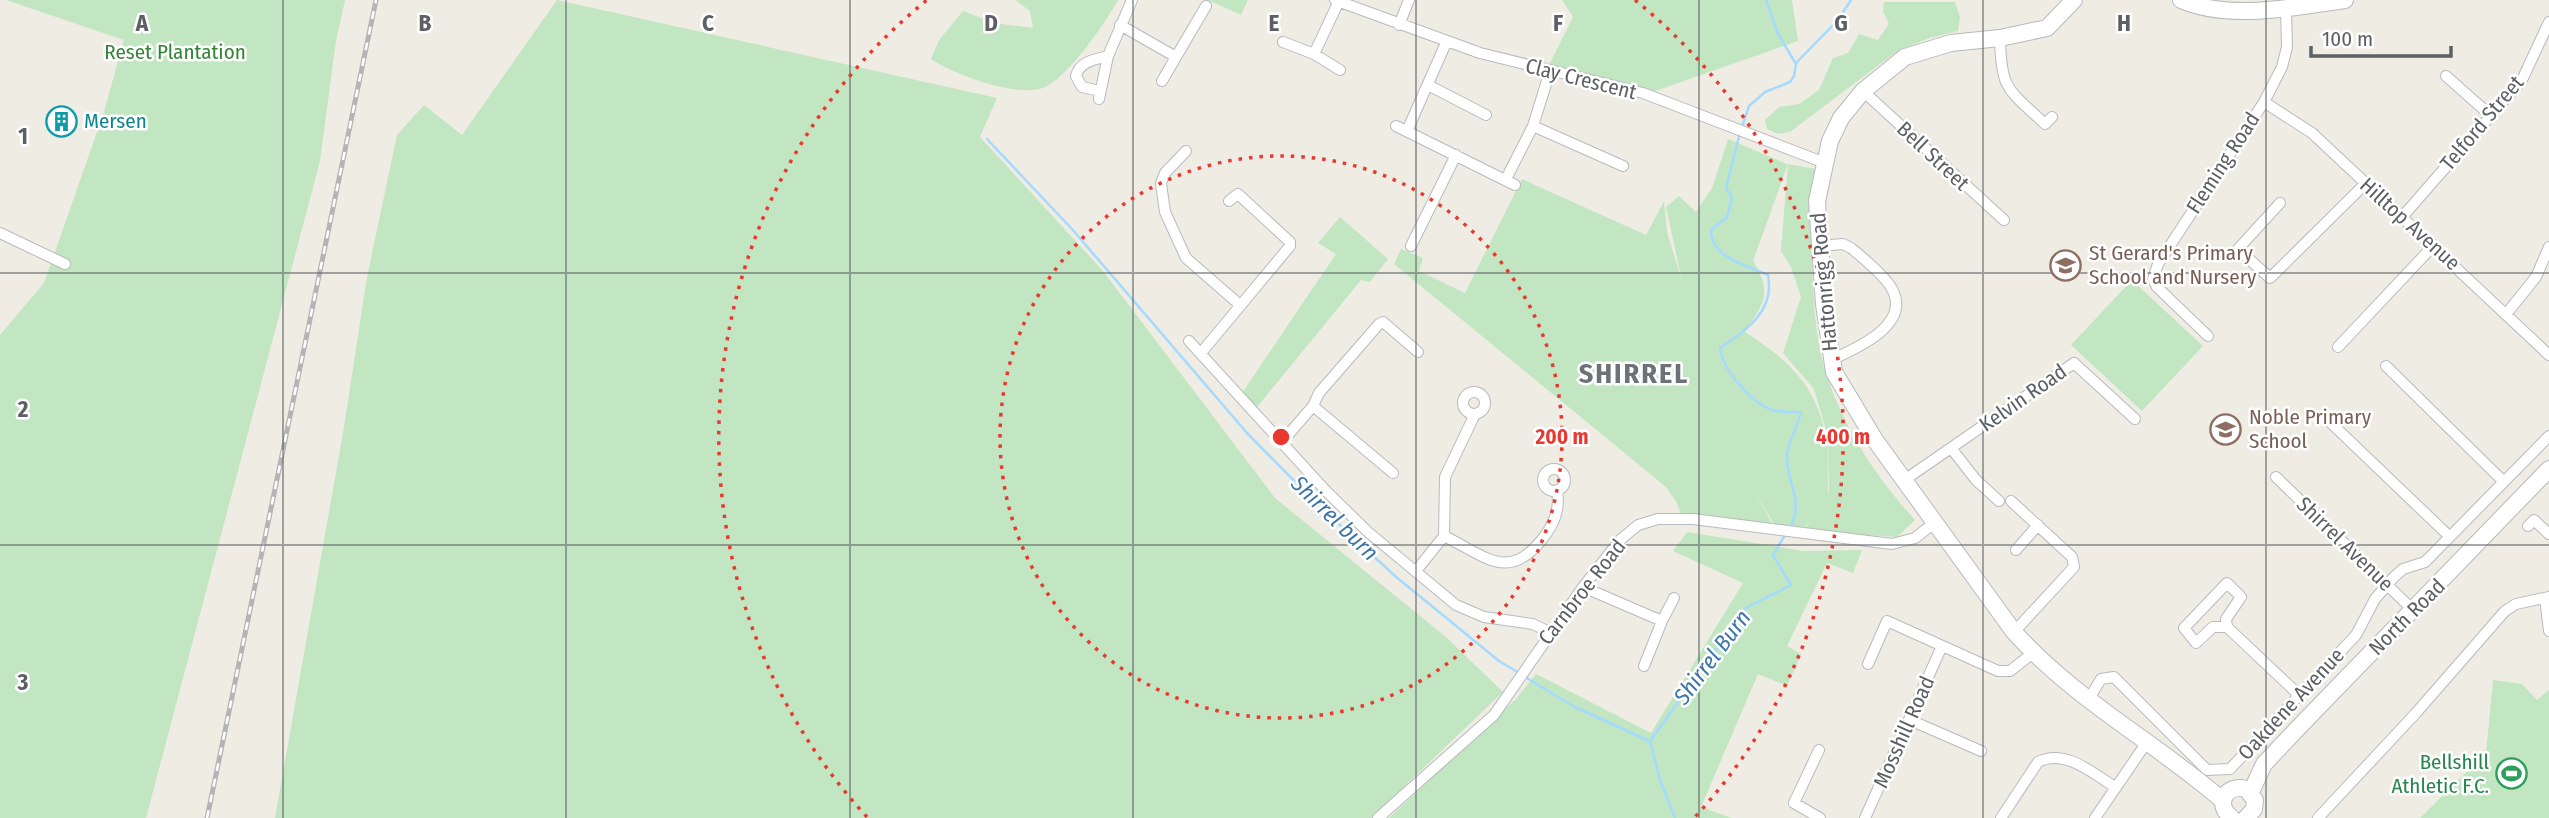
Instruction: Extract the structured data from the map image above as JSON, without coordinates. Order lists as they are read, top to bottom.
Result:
{
  "streets": {
    "street": [
      "Clay Crescent",
      "Telford Street",
      "Bell Street",
      "Fleming Road",
      "Hilltop Avenue",
      "Hattonrigg Road",
      "Kelvin Road",
      "Shirrel Avenue",
      "Carnbroe Road",
      "North Road",
      "Oakdene Avenue",
      "Mosshill Road"
    ]
  },
  "crossings": [
    ["Clay Crescent", "Hattonrigg Road"],
    ["Telford Street", "Hilltop Avenue"],
    ["Bell Street", "Hattonrigg Road"],
    ["Fleming Road", "Hilltop Avenue"],
    ["Hattonrigg Road", "Kelvin Road"],
    ["Hattonrigg Road", "Carnbroe Road"],
    ["Hattonrigg Road", "North Road"],
    ["Hattonrigg Road", "Oakdene Avenue"],
    ["Shirrel Avenue", "North Road"],
    ["Shirrel Avenue", "Oakdene Avenue"]
  ],
  "districts": ["SHIRREL"],
  "water": ["Shirrel burn", "Shirrel Burn"],
  "parks": ["Reset Plantation"],
  "places": {
    "building": ["Mersen"],
    "school or university": ["St Gerard's Primary School and Nursery", "Noble Primary School"],
    "sports": ["Bellshill Athletic F.C."]
  },
  "scale_bar": "100 m",
  "grid": {
    "columns": [
      "A",
      "B",
      "C",
      "D",
      "E",
      "F",
      "G",
      "H"
    ],
    "rows": ["1", "2", "3"]
  },
  "rings": ["200 m", "400 m"]
}
